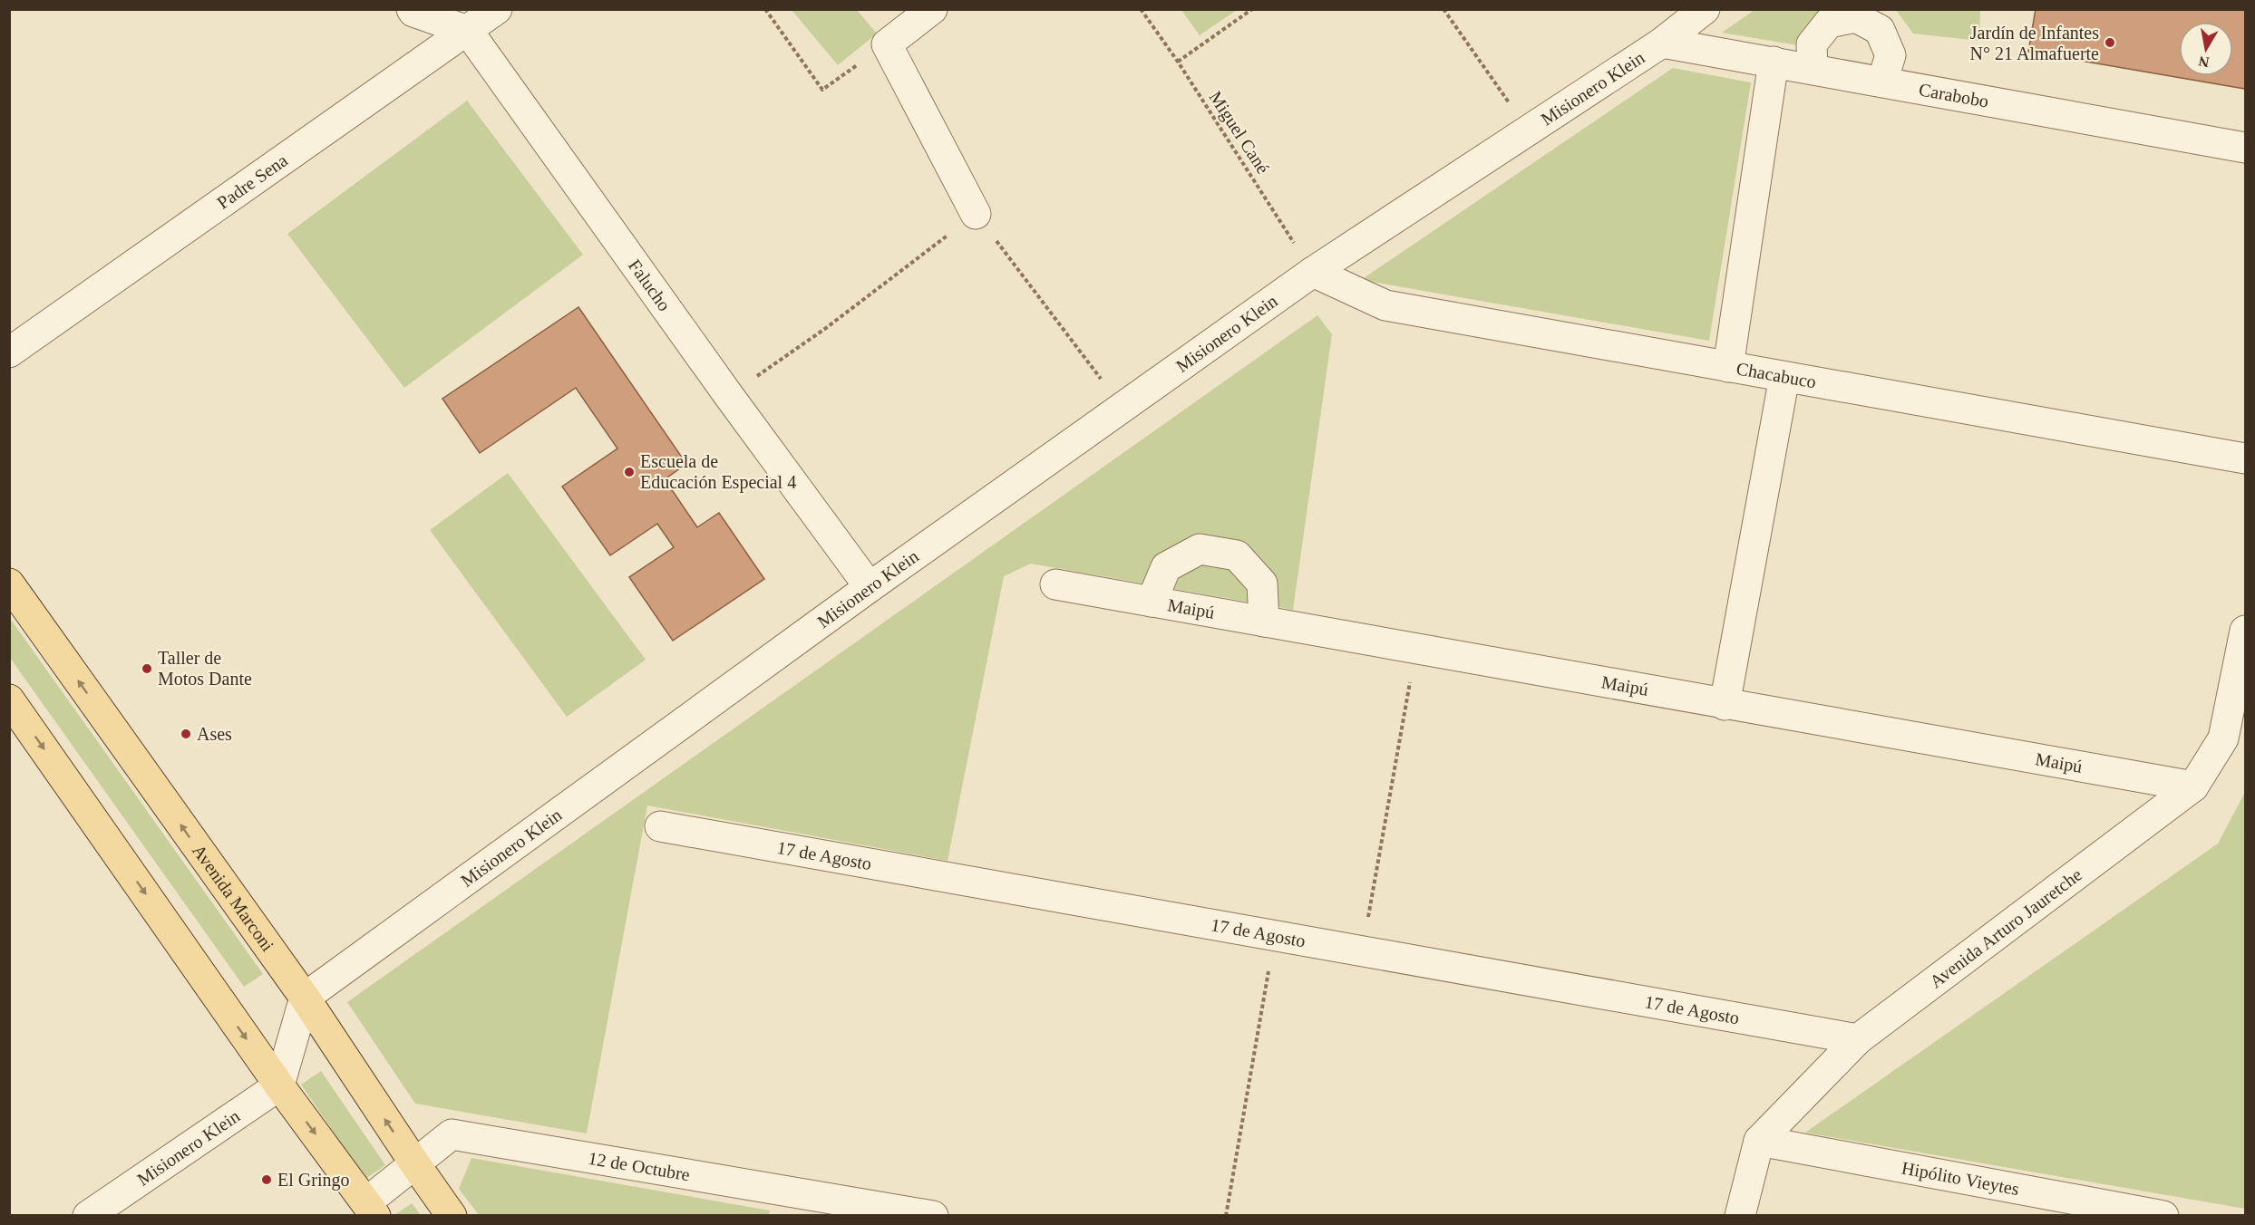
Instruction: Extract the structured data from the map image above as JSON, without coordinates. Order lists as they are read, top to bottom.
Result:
{
  "streets": {
    "main road": ["Avenida Marconi"],
    "street": [
      "Misionero Klein",
      "Carabobo",
      "Padre Sena",
      "Falucho",
      "Chacabuco",
      "Maipú",
      "17 de Agosto",
      "Avenida Arturo Jauretche",
      "12 de Octubre",
      "Hipólito Vieytes"
    ],
    "path": ["Miguel Cané"]
  },
  "crossings": [
    ["Misionero Klein", "Carabobo"],
    ["Misionero Klein", "Miguel Cané"],
    ["Misionero Klein", "Falucho"],
    ["Misionero Klein", "Chacabuco"],
    ["Misionero Klein", "Avenida Marconi"],
    ["Miguel Cané", "Chacabuco"],
    ["Padre Sena", "Falucho"],
    ["Maipú", "Avenida Arturo Jauretche"],
    ["17 de Agosto", "Avenida Arturo Jauretche"],
    ["Avenida Marconi", "12 de Octubre"],
    ["Avenida Arturo Jauretche", "Hipólito Vieytes"]
  ],
  "places": [
    "Jardín de Infantes N° 21 Almafuerte",
    "Escuela de Educación Especial 4",
    "Taller de Motos Dante",
    "Ases",
    "El Gringo"
  ],
  "north": "bottom"
}
